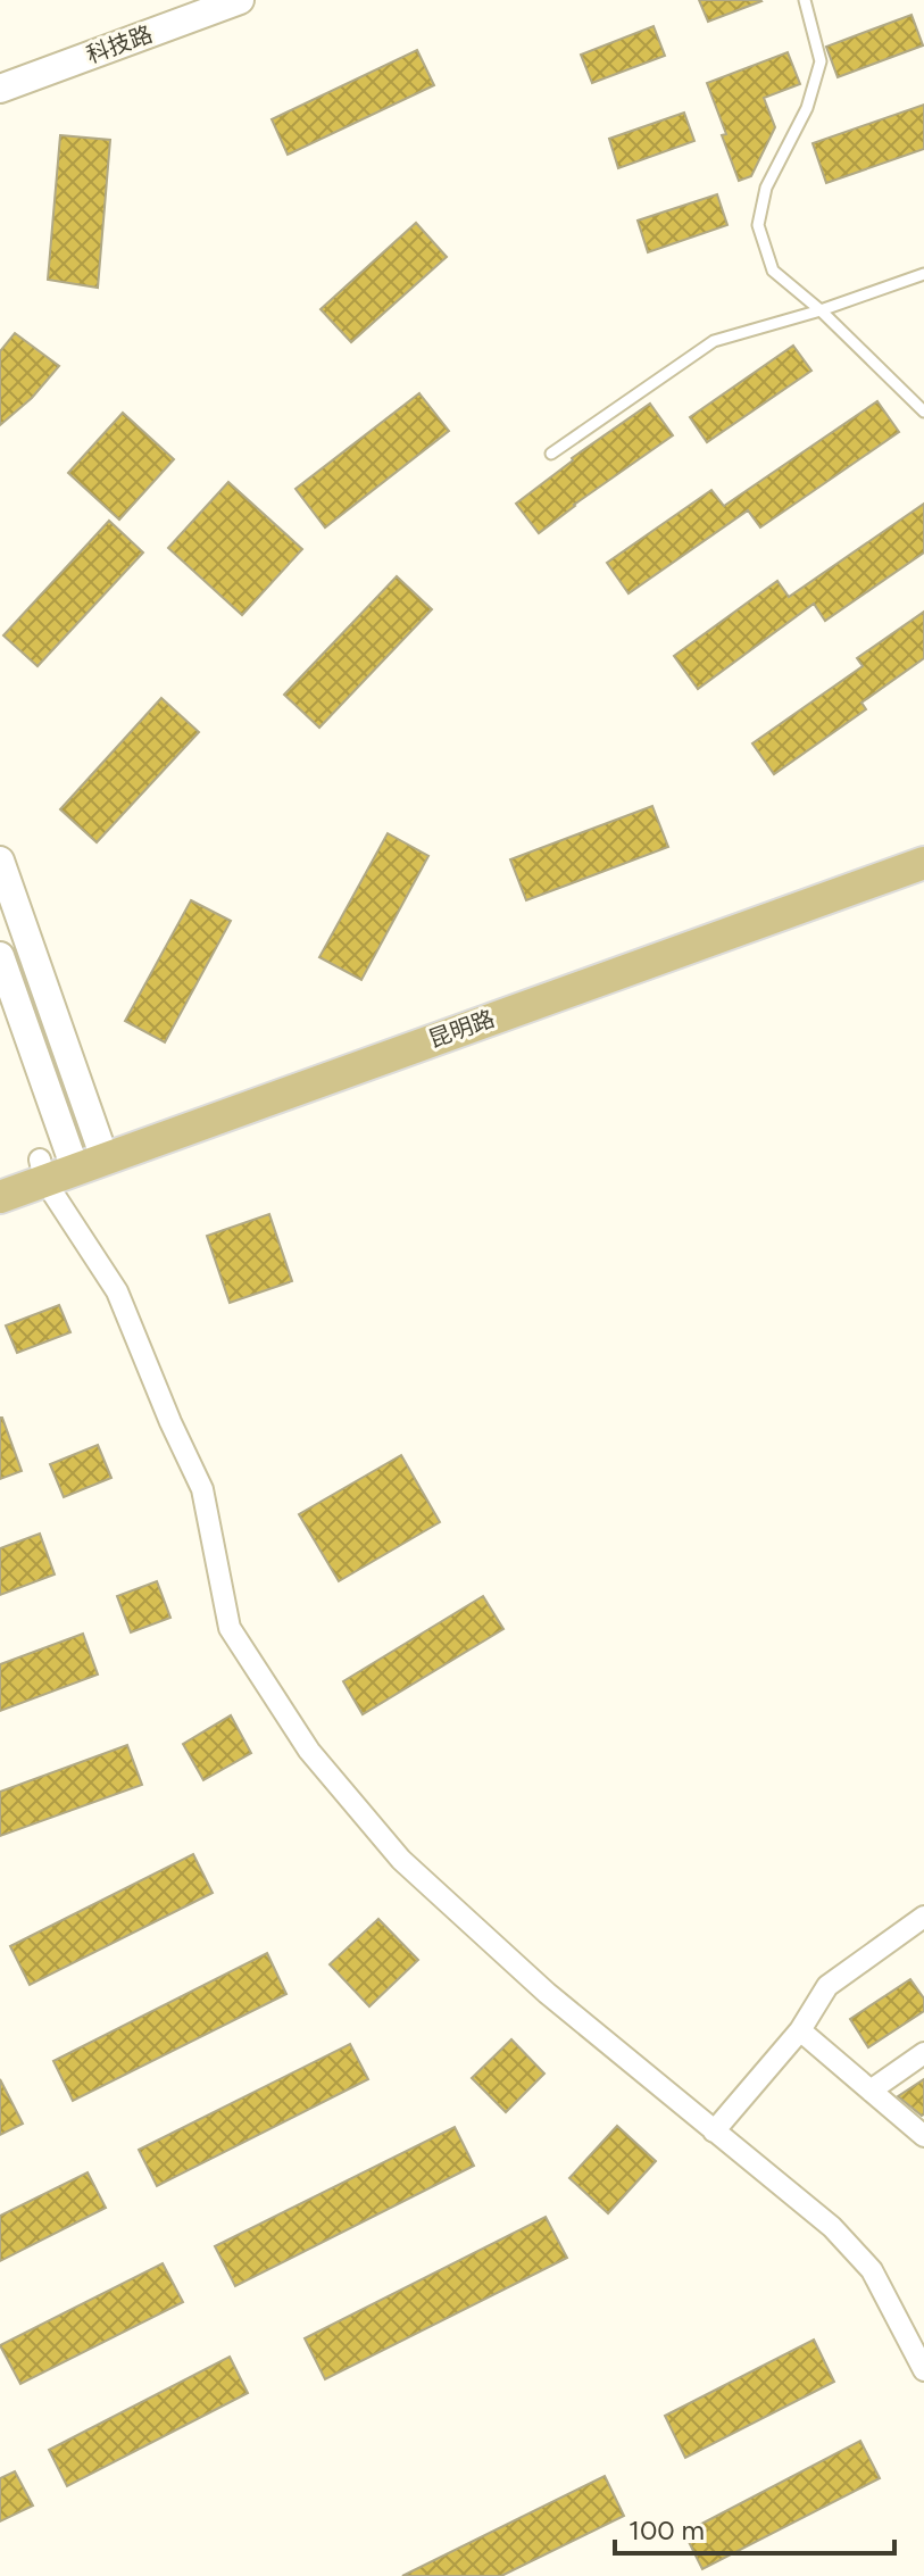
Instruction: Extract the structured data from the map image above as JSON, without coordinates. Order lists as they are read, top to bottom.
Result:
{
  "streets": {
    "main road": ["科技路", "昆明路"]
  },
  "scale_bar": "100 m"
}
